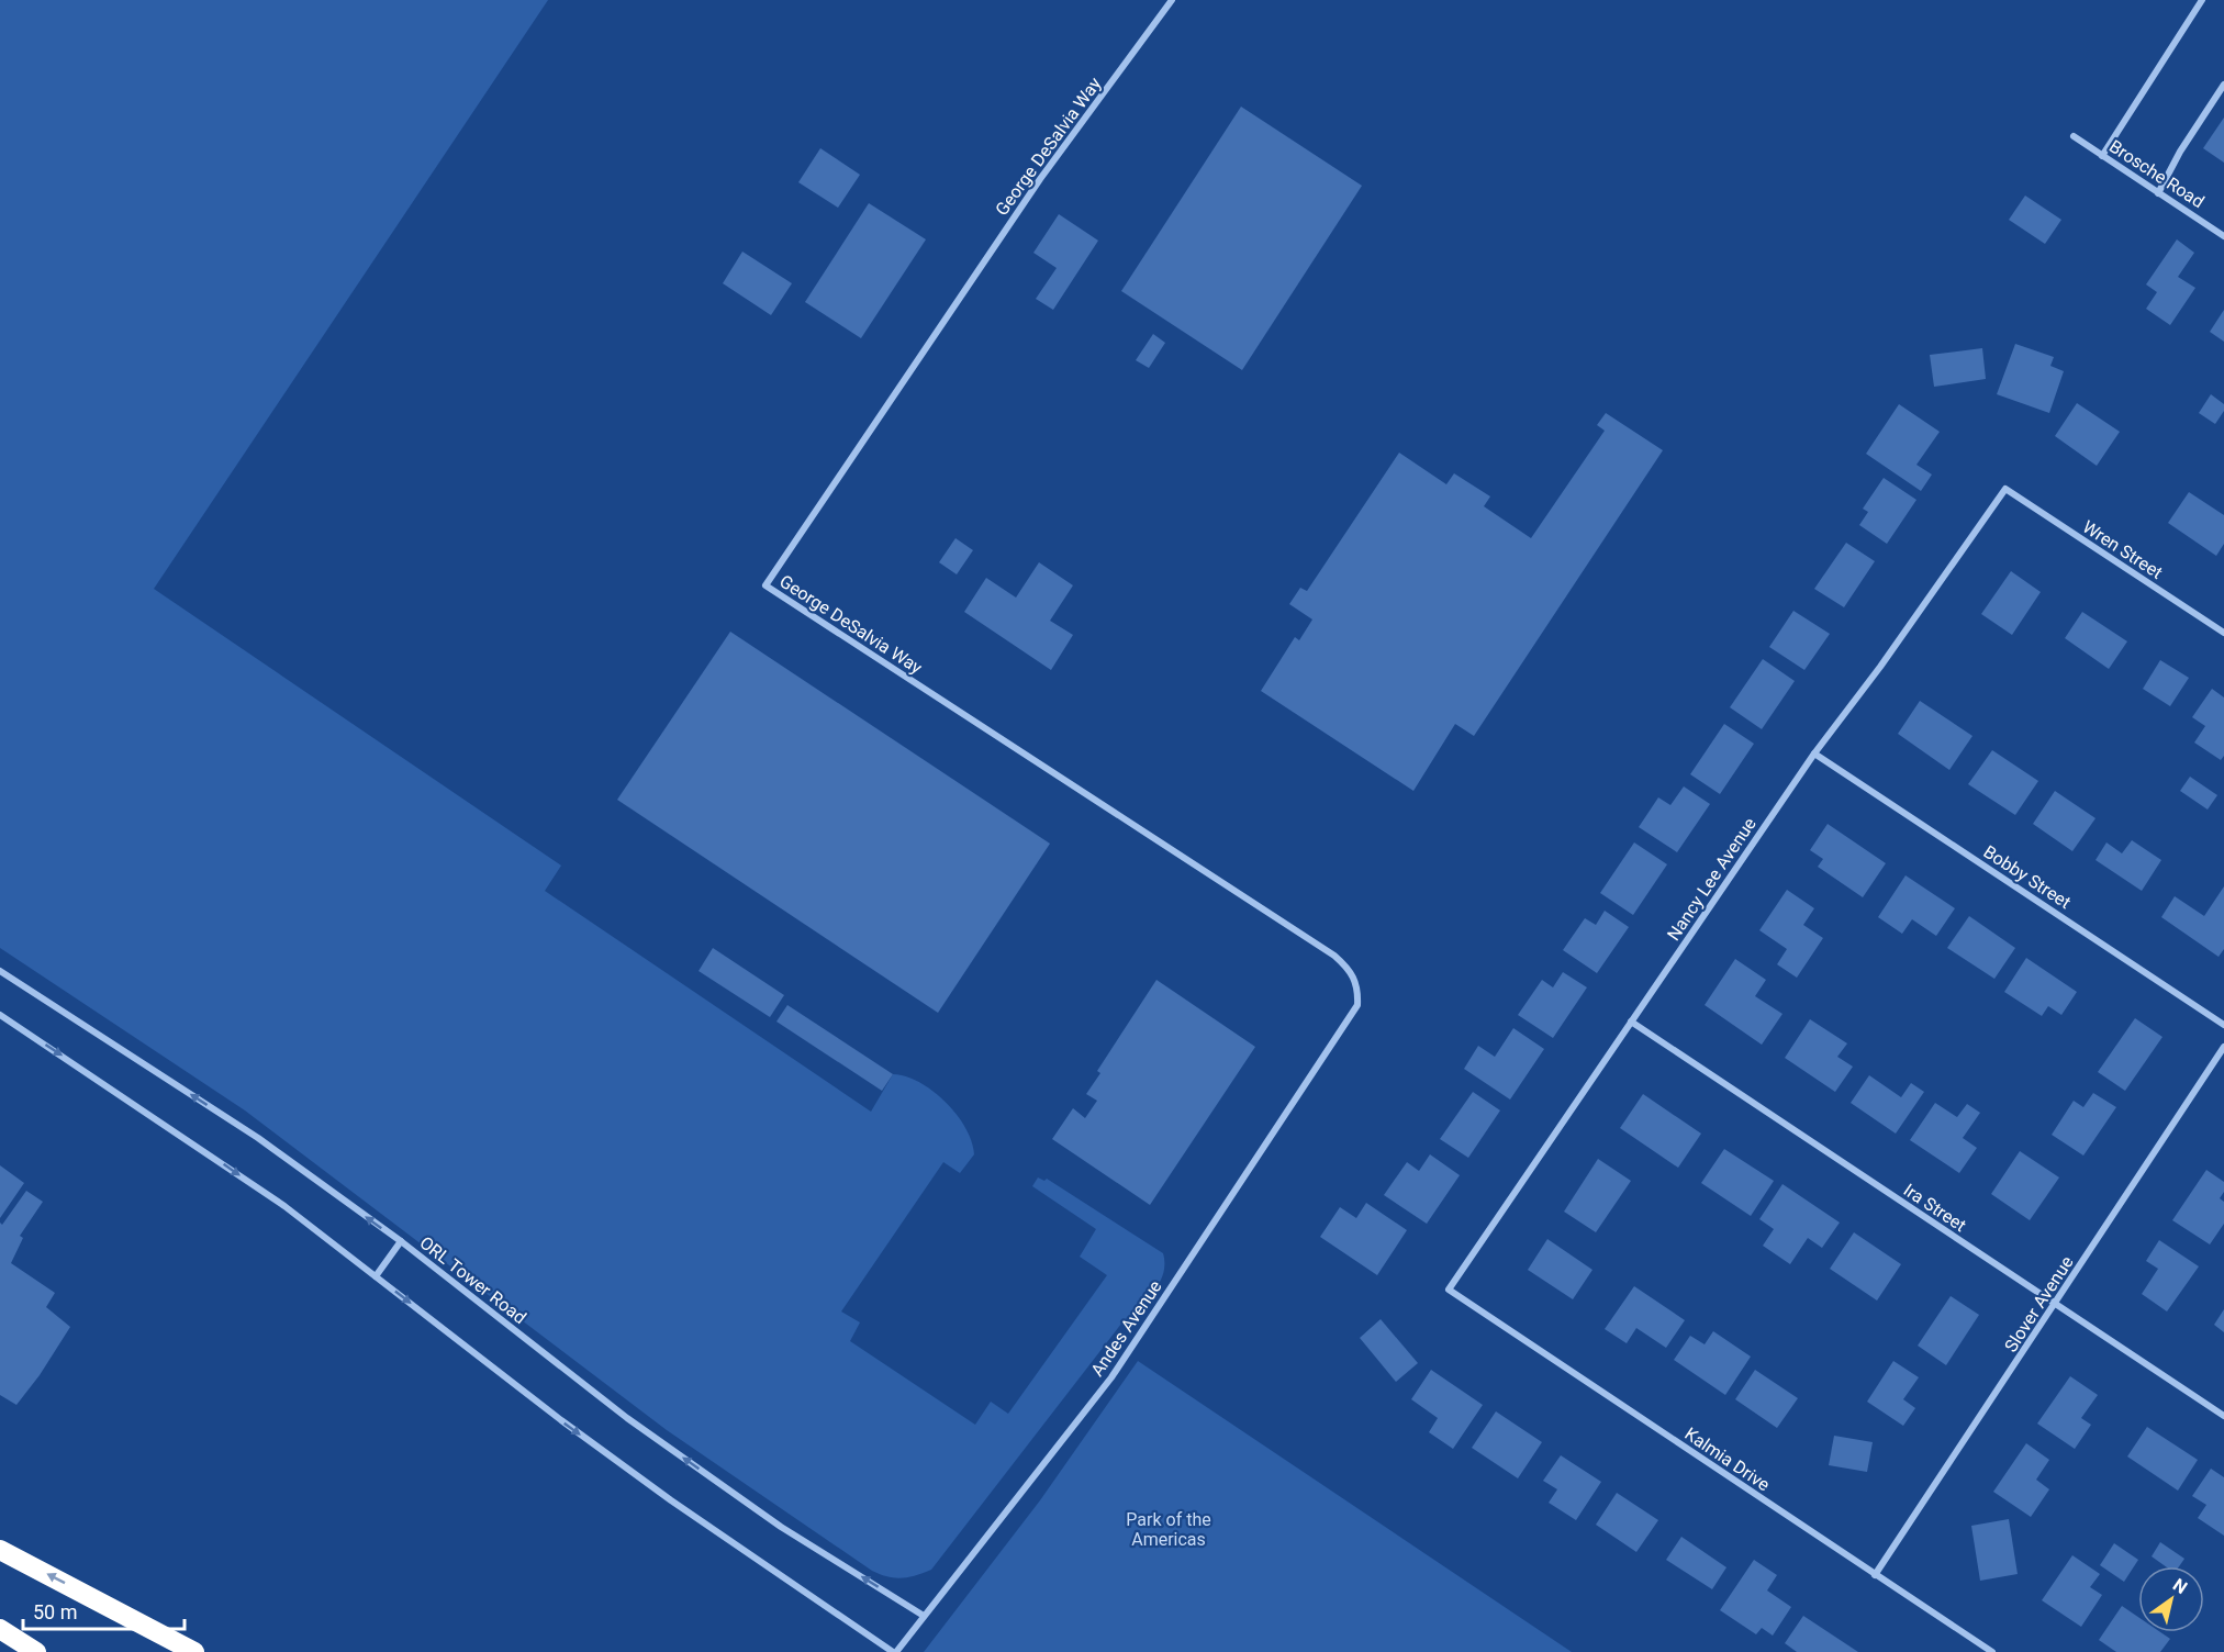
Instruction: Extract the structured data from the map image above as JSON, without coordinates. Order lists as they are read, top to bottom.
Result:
{
  "streets": {
    "street": [
      "George DeSalvia Way",
      "Brosche Road",
      "Wren Street",
      "Bobby Street",
      "Nancy Lee Avenue",
      "Ira Street",
      "ORL Tower Road",
      "Slover Avenue",
      "Andes Avenue",
      "Kalmia Drive"
    ]
  },
  "crossings": [
    ["George DeSalvia Way", "Andes Avenue"],
    ["Wren Street", "Nancy Lee Avenue"],
    ["Bobby Street", "Nancy Lee Avenue"],
    ["Nancy Lee Avenue", "Ira Street"],
    ["Nancy Lee Avenue", "Kalmia Drive"],
    ["Ira Street", "Slover Avenue"],
    ["ORL Tower Road", "Andes Avenue"],
    ["Slover Avenue", "Kalmia Drive"]
  ],
  "parks": ["Park of the Americas"],
  "scale_bar": "50 m",
  "north": "top right"
}
